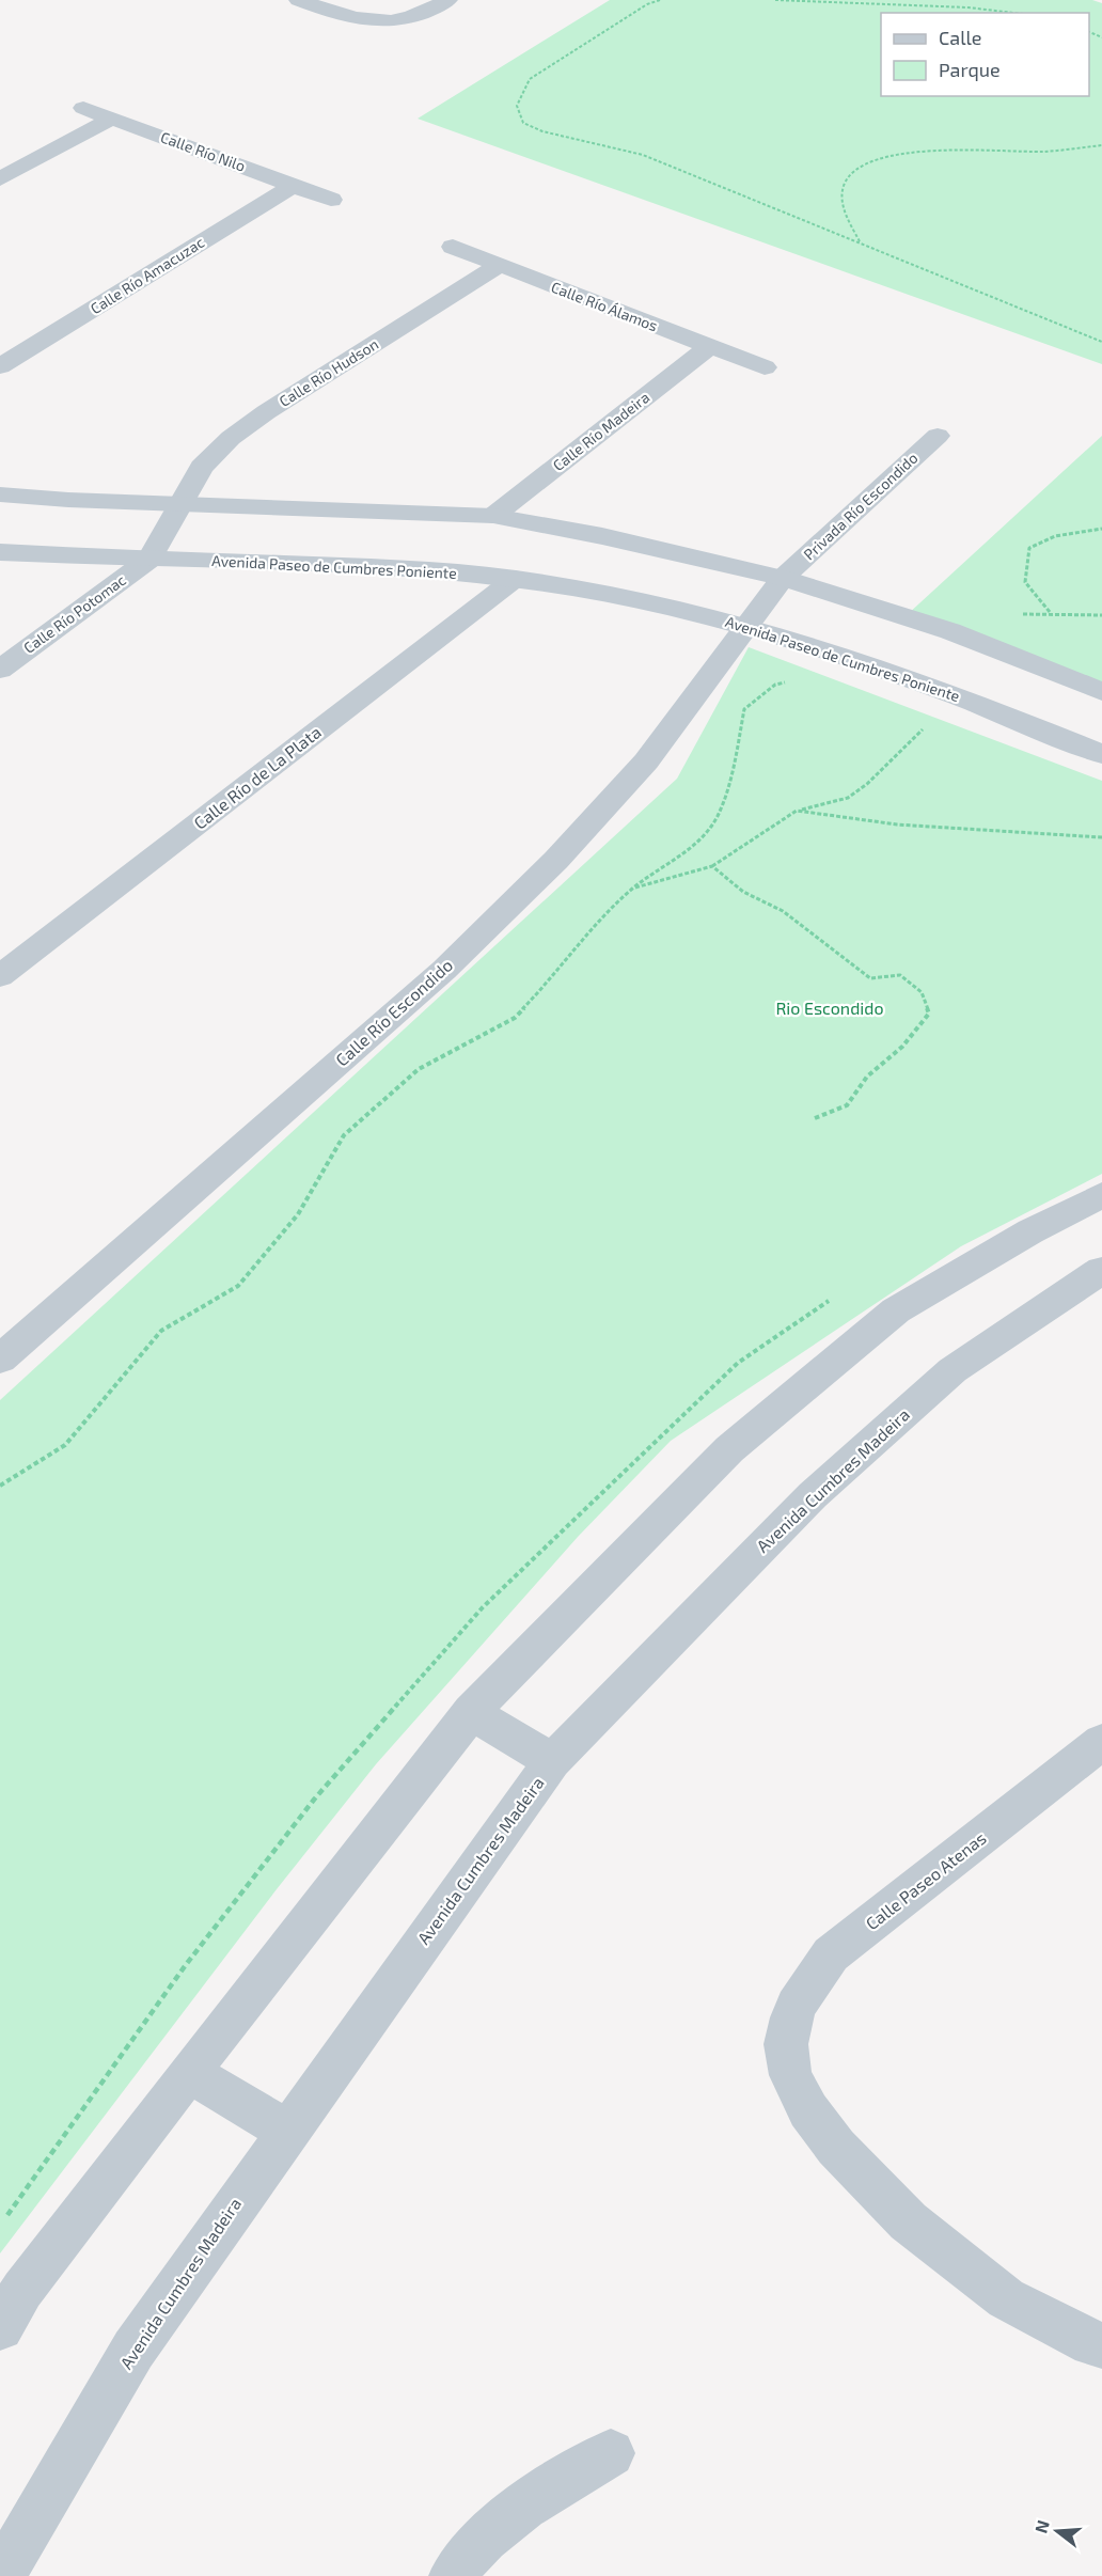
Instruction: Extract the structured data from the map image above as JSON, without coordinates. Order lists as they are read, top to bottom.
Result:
{
  "streets": {
    "street": [
      "Calle Río Nilo",
      "Calle Río Amacuzac",
      "Calle Río Álamos",
      "Calle Río Hudson",
      "Calle Río Madeira",
      "Privada Río Escondido",
      "Avenida Paseo de Cumbres Poniente",
      "Calle Río Potomac",
      "Calle Río de La Plata",
      "Calle Río Escondido",
      "Avenida Cumbres Madeira",
      "Calle Paseo Atenas"
    ]
  },
  "crossings": [
    ["Calle Río Nilo", "Calle Río Amacuzac"],
    ["Calle Río Álamos", "Calle Río Hudson"],
    ["Calle Río Álamos", "Calle Río Madeira"],
    ["Calle Río Hudson", "Avenida Paseo de Cumbres Poniente"],
    ["Calle Río Hudson", "Calle Río Potomac"],
    ["Privada Río Escondido", "Avenida Paseo de Cumbres Poniente"],
    ["Privada Río Escondido", "Calle Río Escondido"],
    ["Avenida Paseo de Cumbres Poniente", "Calle Río Potomac"],
    ["Avenida Paseo de Cumbres Poniente", "Calle Río de La Plata"],
    ["Avenida Paseo de Cumbres Poniente", "Calle Río Escondido"]
  ],
  "parks": ["Rio Escondido"],
  "legend": ["Calle", "Parque"],
  "north": "left"
}
